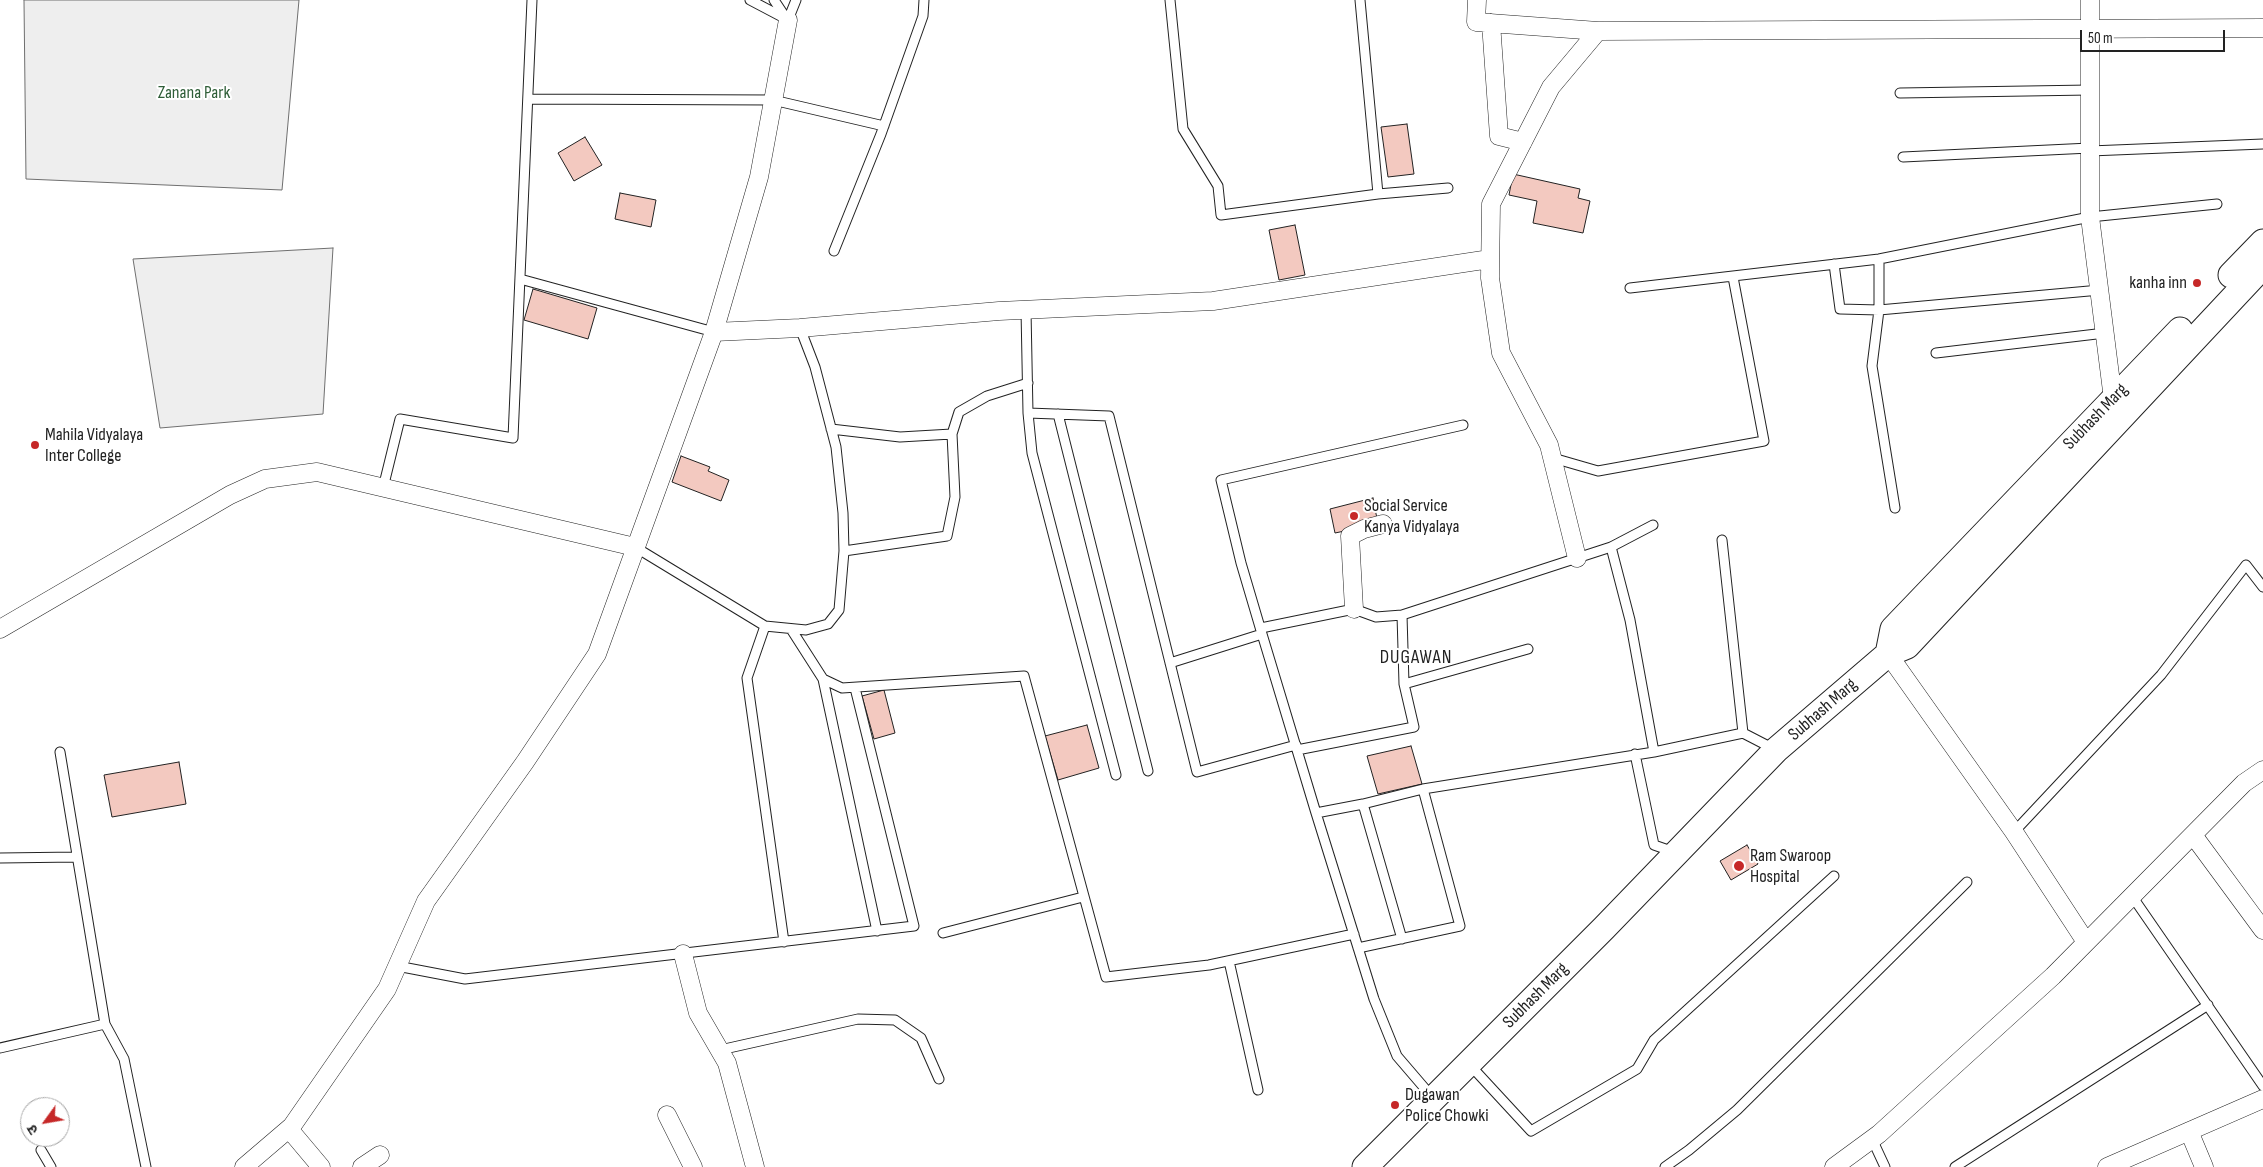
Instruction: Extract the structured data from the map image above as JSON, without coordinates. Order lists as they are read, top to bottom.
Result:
{
  "streets": {
    "main road": ["Subhash Marg"]
  },
  "districts": ["DUGAWAN"],
  "parks": ["Zanana Park"],
  "places": [
    "kanha inn",
    "Mahila Vidyalaya Inter College",
    "Social Service Kanya Vidyalaya",
    "Ram Swaroop Hospital",
    "Dugawan Police Chowki"
  ],
  "scale_bar": "50 m",
  "north": "bottom left"
}
